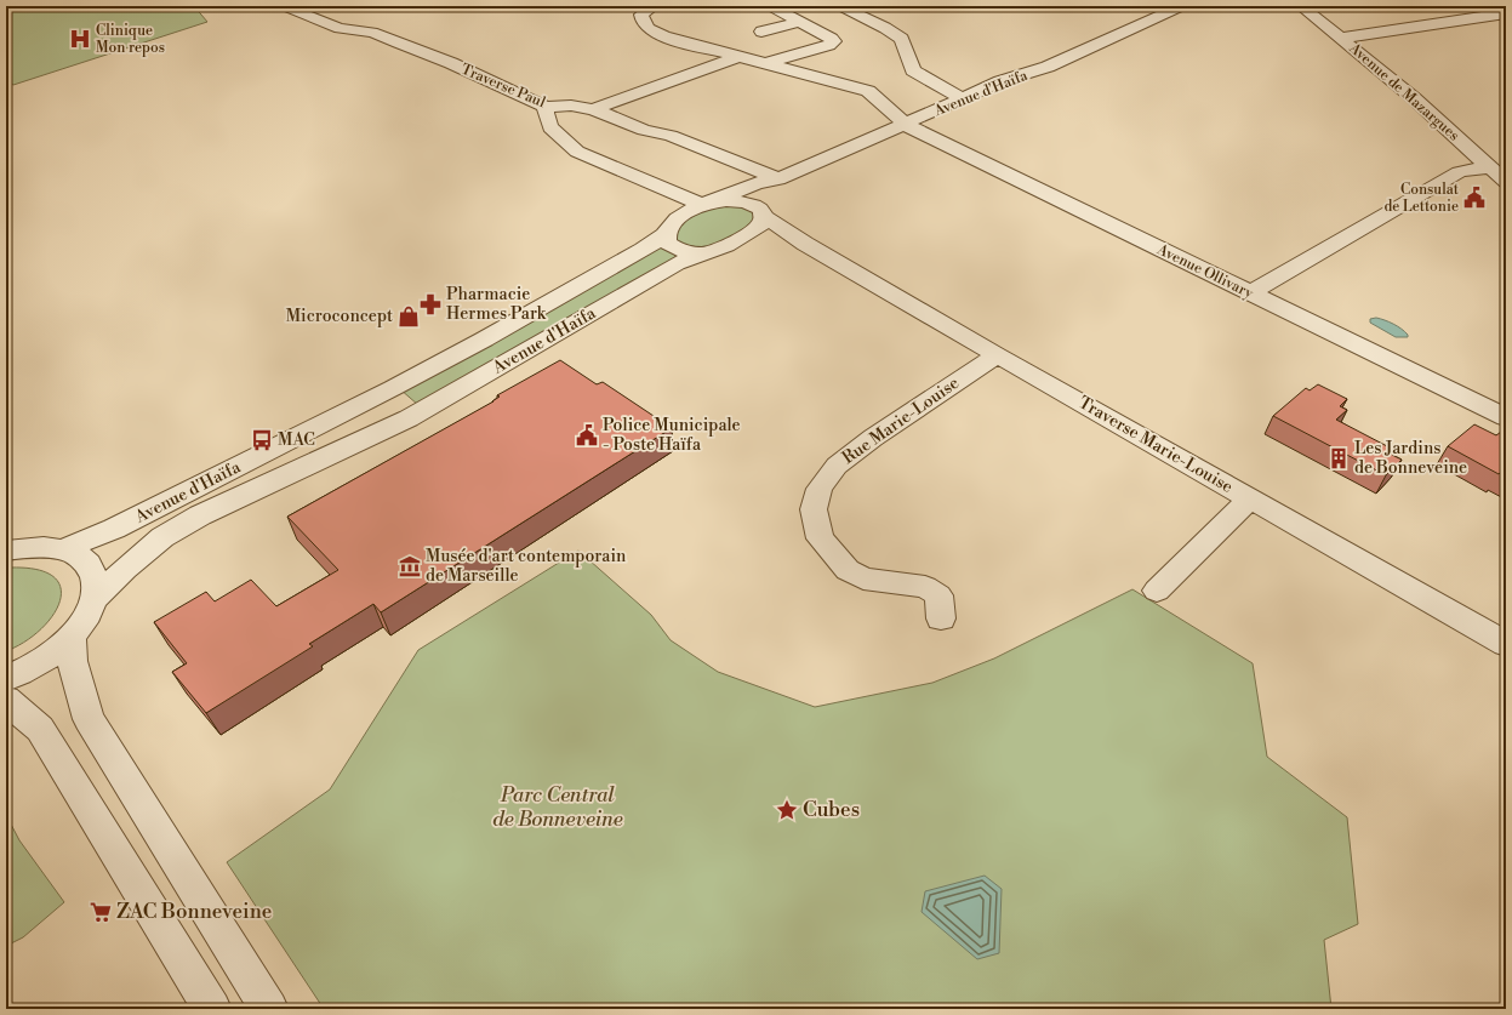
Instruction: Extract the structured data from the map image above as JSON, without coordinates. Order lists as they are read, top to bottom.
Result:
{
  "streets": {
    "street": [
      "Traverse Paul",
      "Avenue de Mazargues",
      "Avenue d'Haïfa",
      "Avenue Ollivary",
      "Rue Marie-Louise",
      "Traverse Marie-Louise"
    ]
  },
  "crossings": [
    ["Traverse Paul", "Avenue d'Haïfa"],
    ["Avenue d'Haïfa", "Avenue Ollivary"],
    ["Avenue d'Haïfa", "Traverse Marie-Louise"],
    ["Rue Marie-Louise", "Traverse Marie-Louise"]
  ],
  "parks": ["Parc Central de Bonneveine"],
  "places": {
    "hospital": ["Clinique Mon repos"],
    "public building": ["Consulat de Lettonie", "Police Municipale - Poste Haïfa"],
    "pharmacy": ["Pharmacie Hermes Park"],
    "shop": ["Microconcept"],
    "bus stop": ["MAC"],
    "building": ["Les Jardins de Bonneveine"],
    "museum": ["Musée d'art contemporain de Marseille"],
    "place": ["Cubes"],
    "supermarket": ["ZAC Bonneveine"]
  }
}
